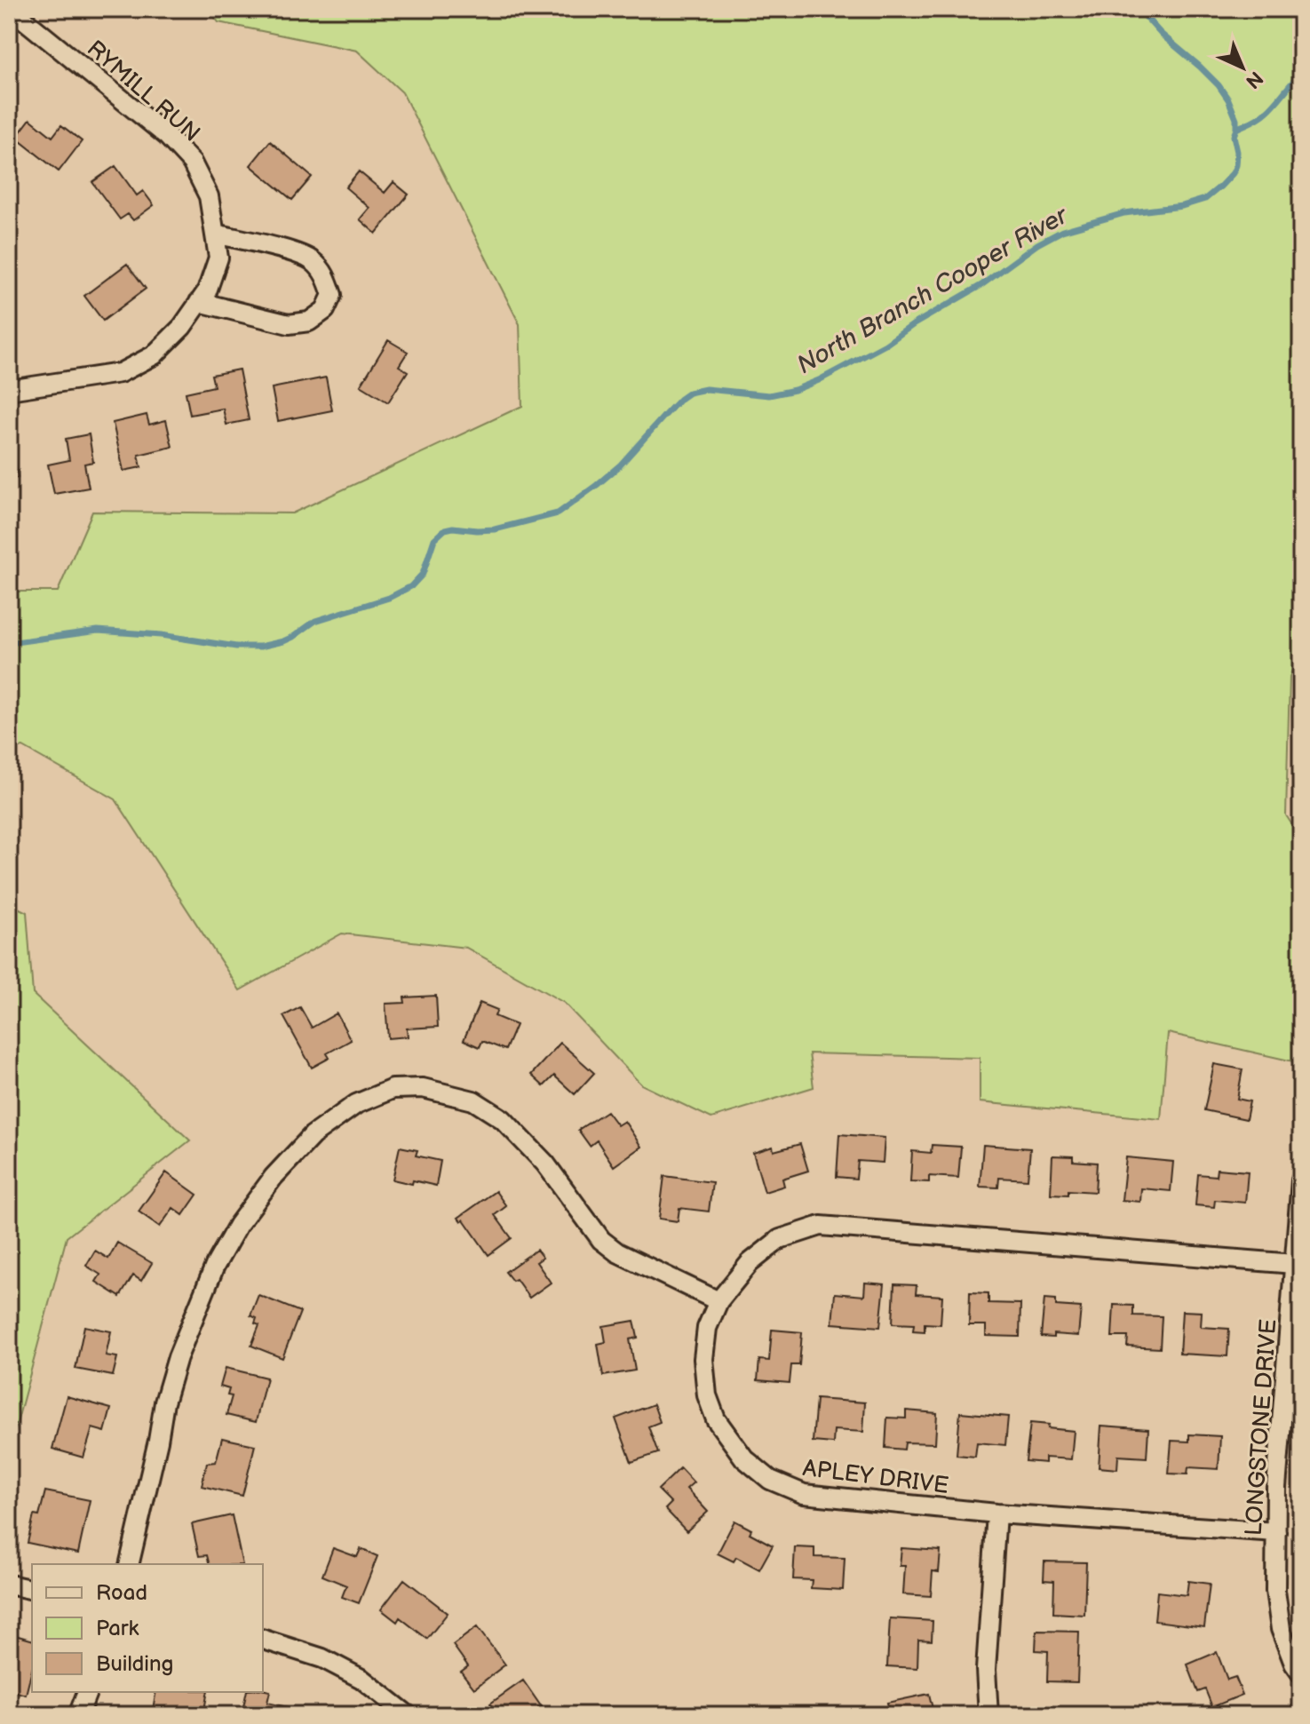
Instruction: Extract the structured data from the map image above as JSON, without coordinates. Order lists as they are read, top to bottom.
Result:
{
  "streets": {
    "street": ["RYMILL RUN", "LONGSTONE DRIVE", "APLEY DRIVE"]
  },
  "crossings": [
    ["LONGSTONE DRIVE", "APLEY DRIVE"]
  ],
  "water": ["North Branch Cooper River"],
  "legend": ["Road", "Park", "Building"],
  "north": "bottom right"
}
